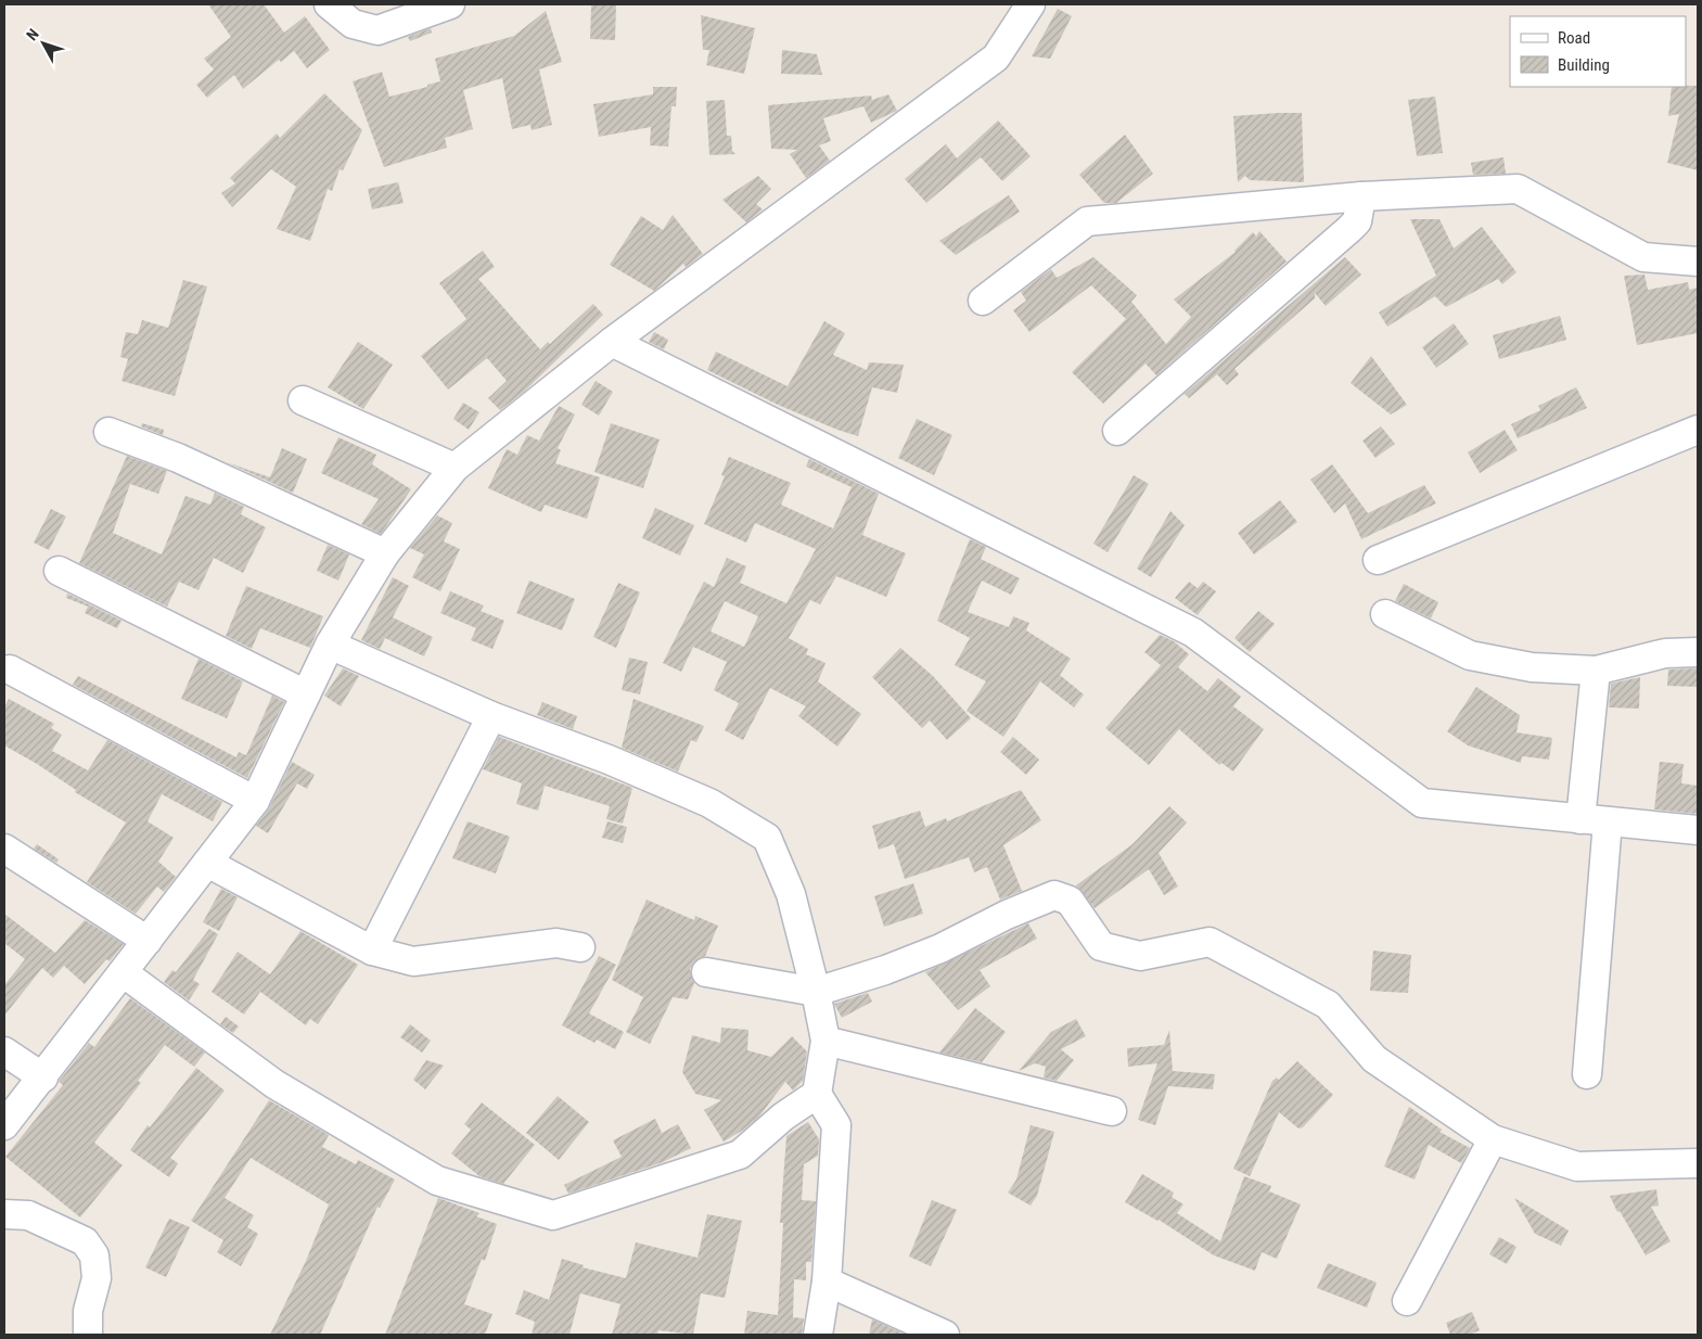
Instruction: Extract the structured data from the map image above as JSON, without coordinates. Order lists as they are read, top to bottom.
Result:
{
  "legend": ["Road", "Building"],
  "north": "top left"
}
